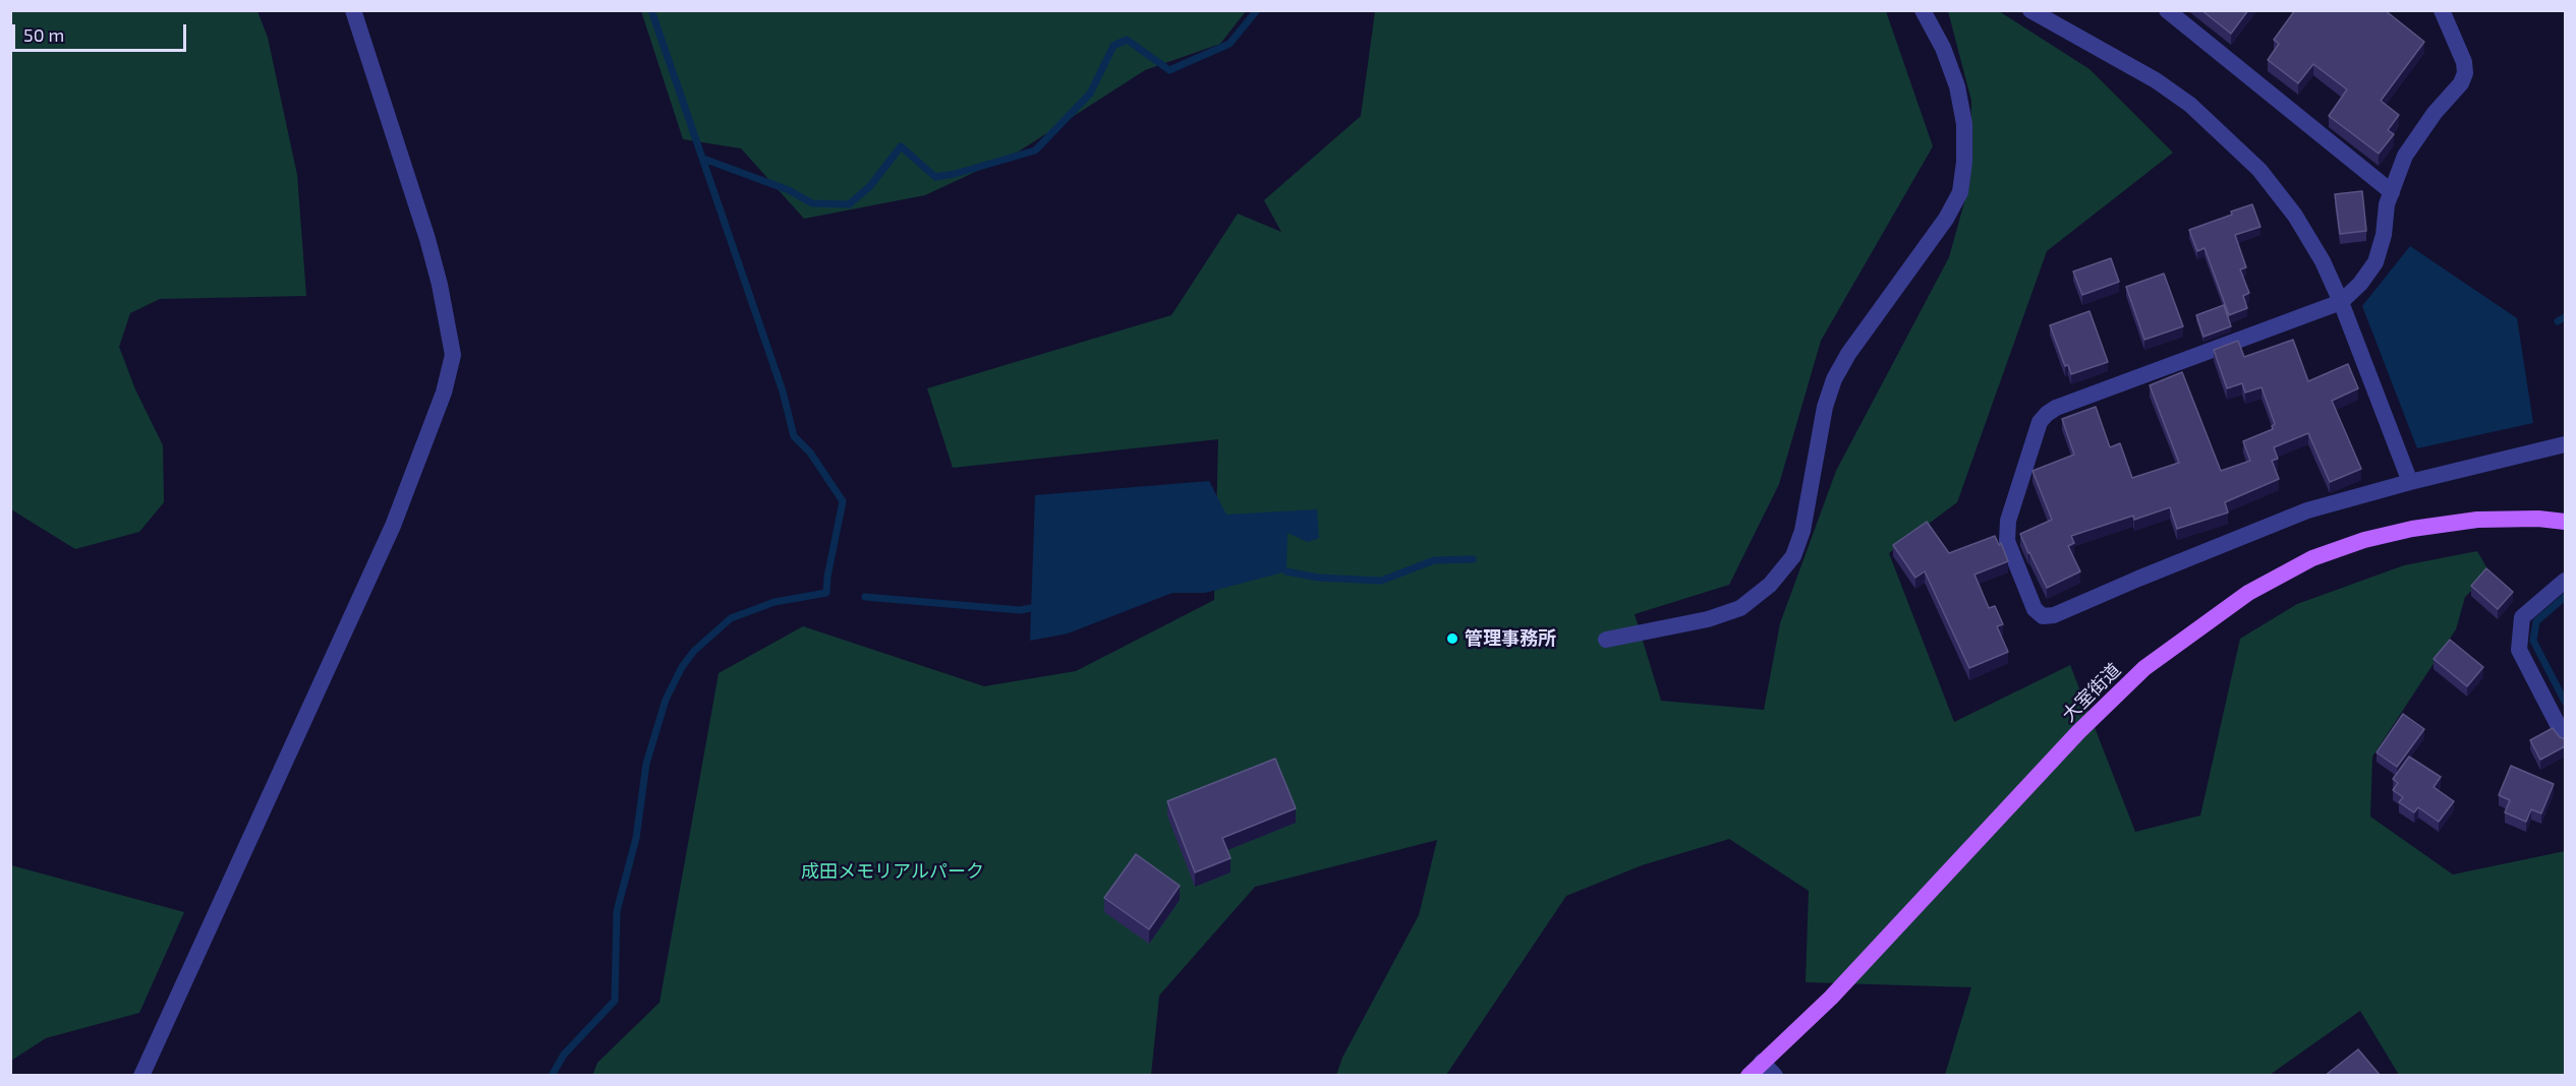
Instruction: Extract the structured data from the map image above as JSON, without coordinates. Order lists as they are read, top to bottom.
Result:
{
  "streets": {
    "main road": ["大室街道"]
  },
  "parks": ["成田メモリアルパーク"],
  "places": ["管理事務所"],
  "scale_bar": "50 m"
}
